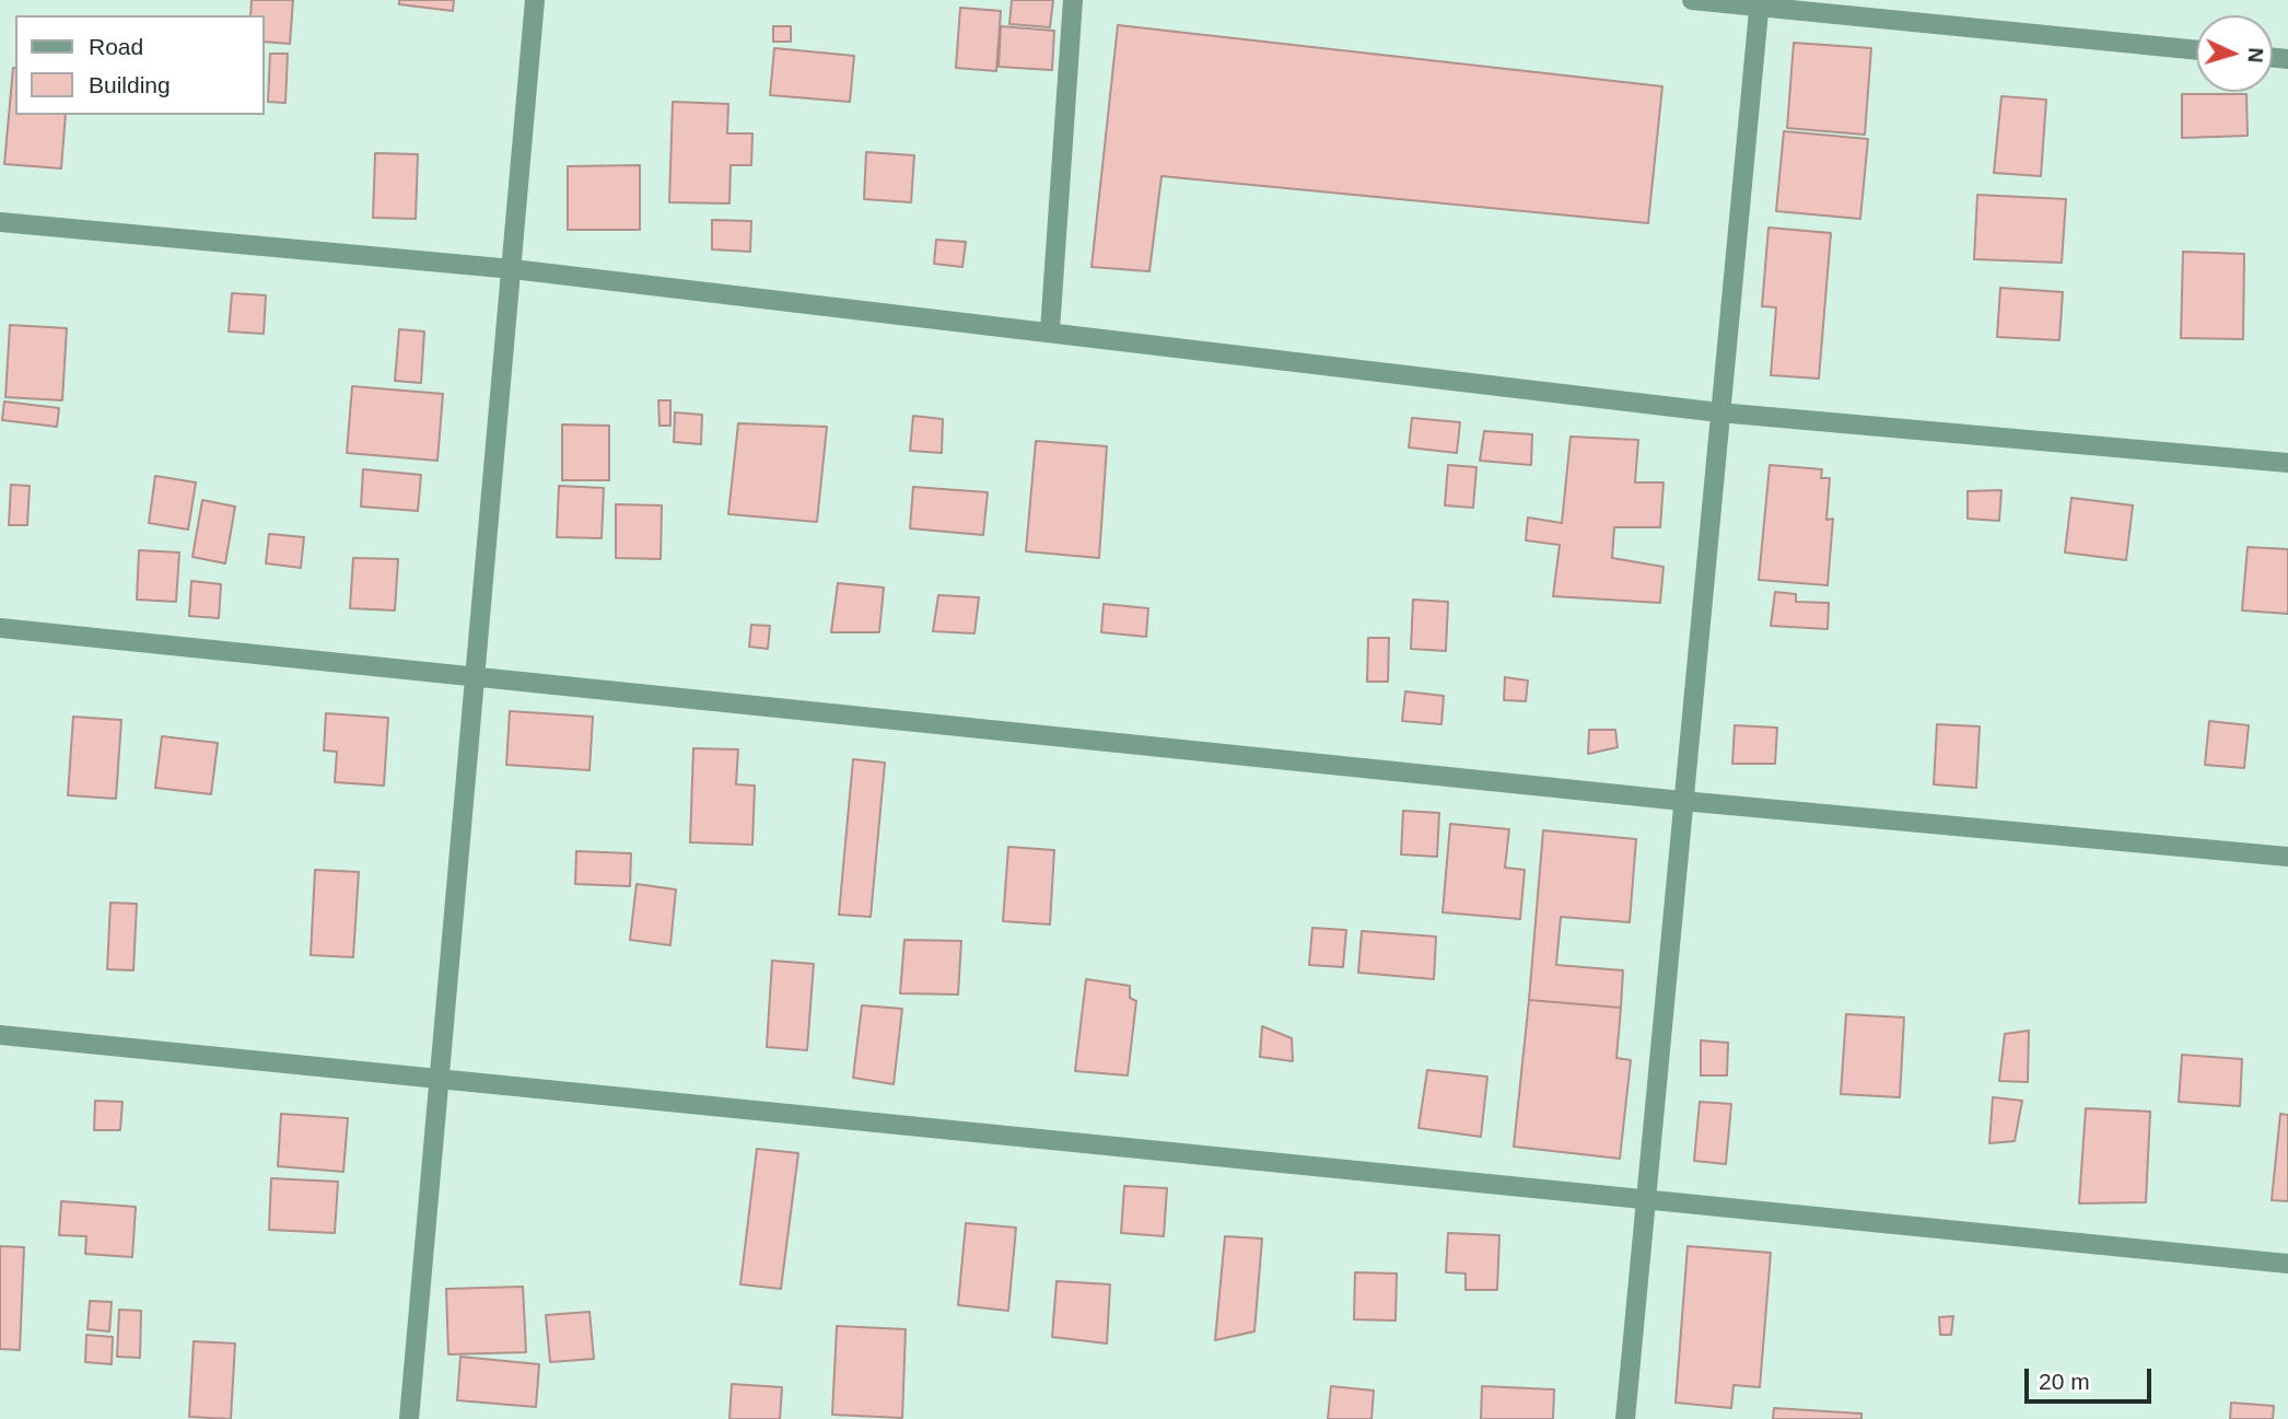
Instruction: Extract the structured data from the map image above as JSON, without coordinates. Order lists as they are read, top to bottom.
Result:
{
  "legend": ["Road", "Building"],
  "scale_bar": "20 m",
  "north": "right"
}
